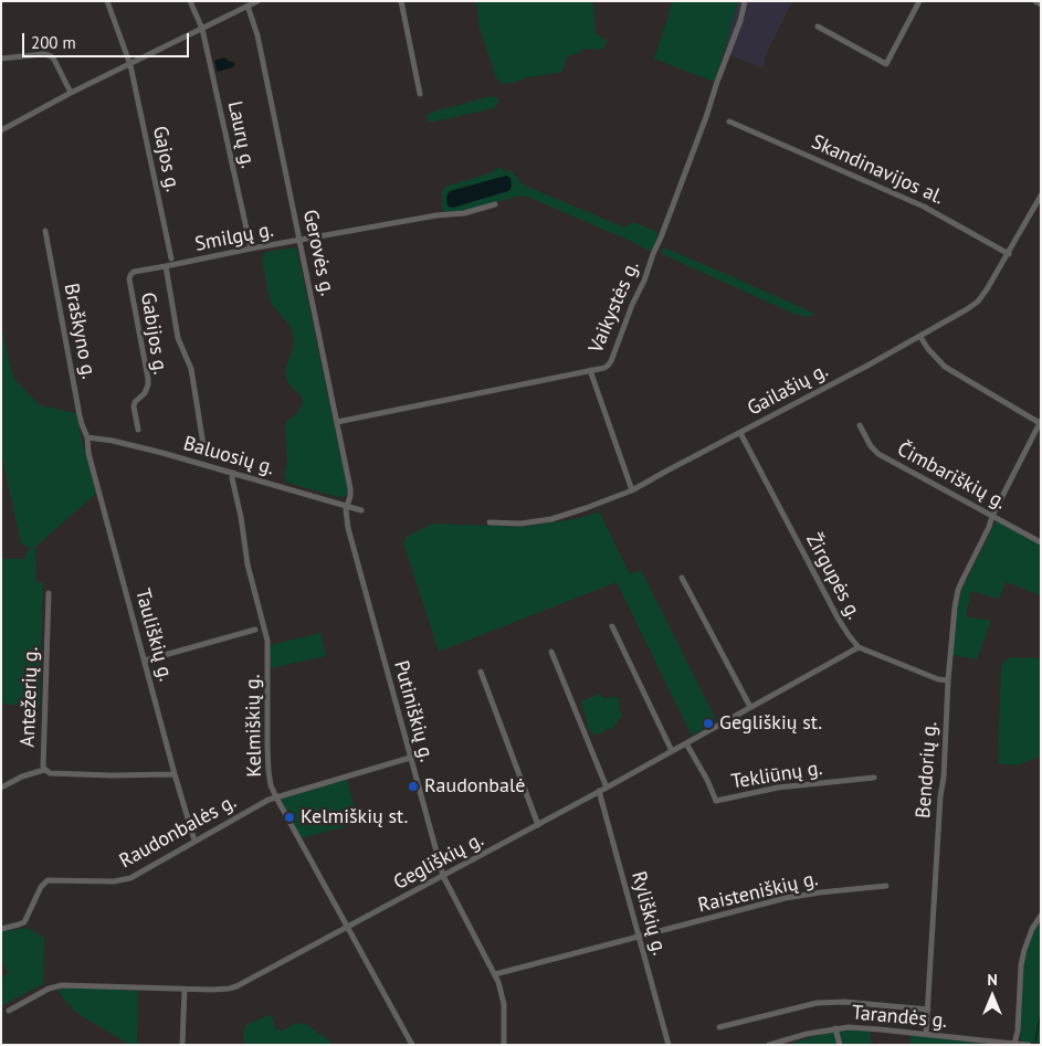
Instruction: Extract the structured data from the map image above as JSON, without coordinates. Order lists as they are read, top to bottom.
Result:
{
  "streets": {
    "street": [
      "Laurų g.",
      "Gajos g.",
      "Skandinavijos al.",
      "Smilgų g.",
      "Gerovės g.",
      "Vaikystės g.",
      "Braškyno g.",
      "Gabijos g.",
      "Gailašių g.",
      "Baluosių g.",
      "Čimbariškių g.",
      "Žirgupės g.",
      "Tauliškių g.",
      "Antežerių g.",
      "Putiniškių g.",
      "Kelmiškių g.",
      "Bendorių g.",
      "Tekliūnų g.",
      "Raudonbalės g.",
      "Gegliškių g.",
      "Raisteniškių g.",
      "Ryliškių g.",
      "Tarandės g."
    ]
  },
  "crossings": [
    ["Laurų g.", "Smilgų g."],
    ["Skandinavijos al.", "Gailašių g."],
    ["Smilgų g.", "Gerovės g."],
    ["Smilgų g.", "Gabijos g."],
    ["Gerovės g.", "Vaikystės g."],
    ["Gerovės g.", "Baluosių g."],
    ["Gerovės g.", "Putiniškių g."],
    ["Braškyno g.", "Baluosių g."],
    ["Braškyno g.", "Tauliškių g."],
    ["Gailašių g.", "Žirgupės g."],
    ["Baluosių g.", "Tauliškių g."],
    ["Baluosių g.", "Putiniškių g."],
    ["Baluosių g.", "Kelmiškių g."],
    ["Čimbariškių g.", "Bendorių g."],
    ["Žirgupės g.", "Bendorių g."],
    ["Žirgupės g.", "Gegliškių g."],
    ["Tauliškių g.", "Antežerių g."],
    ["Tauliškių g.", "Raudonbalės g."],
    ["Putiniškių g.", "Raudonbalės g."],
    ["Putiniškių g.", "Gegliškių g."],
    ["Putiniškių g.", "Raisteniškių g."],
    ["Kelmiškių g.", "Raudonbalės g."],
    ["Kelmiškių g.", "Gegliškių g."],
    ["Bendorių g.", "Tarandės g."],
    ["Tekliūnų g.", "Gegliškių g."],
    ["Gegliškių g.", "Ryliškių g."],
    ["Raisteniškių g.", "Ryliškių g."]
  ],
  "places": ["Gegliškių st.", "Raudonbalė", "Kelmiškių st."],
  "scale_bar": "200 m",
  "north": "top"
}
